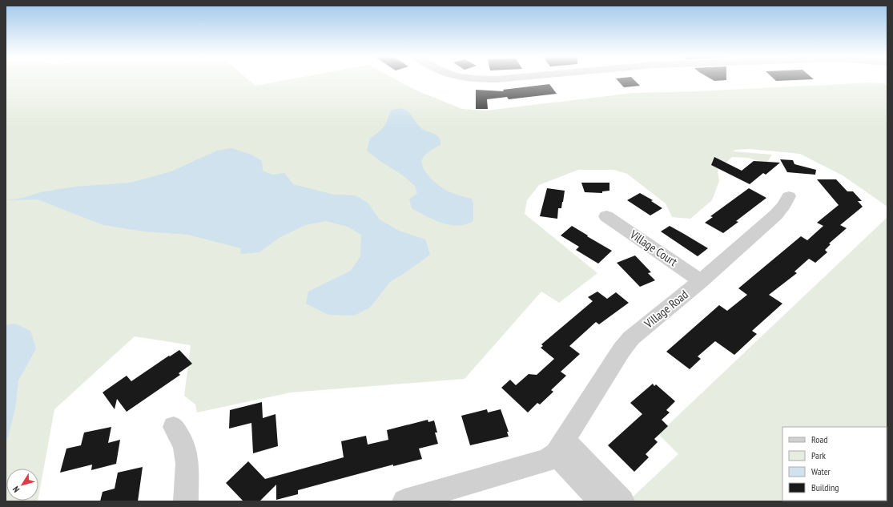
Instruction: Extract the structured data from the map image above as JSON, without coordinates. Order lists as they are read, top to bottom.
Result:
{
  "streets": {
    "street": ["Village Court", "Village Road"]
  },
  "crossings": [
    ["Village Court", "Village Road"]
  ],
  "legend": [
    "Road",
    "Park",
    "Water",
    "Building"
  ],
  "north": "bottom left"
}
